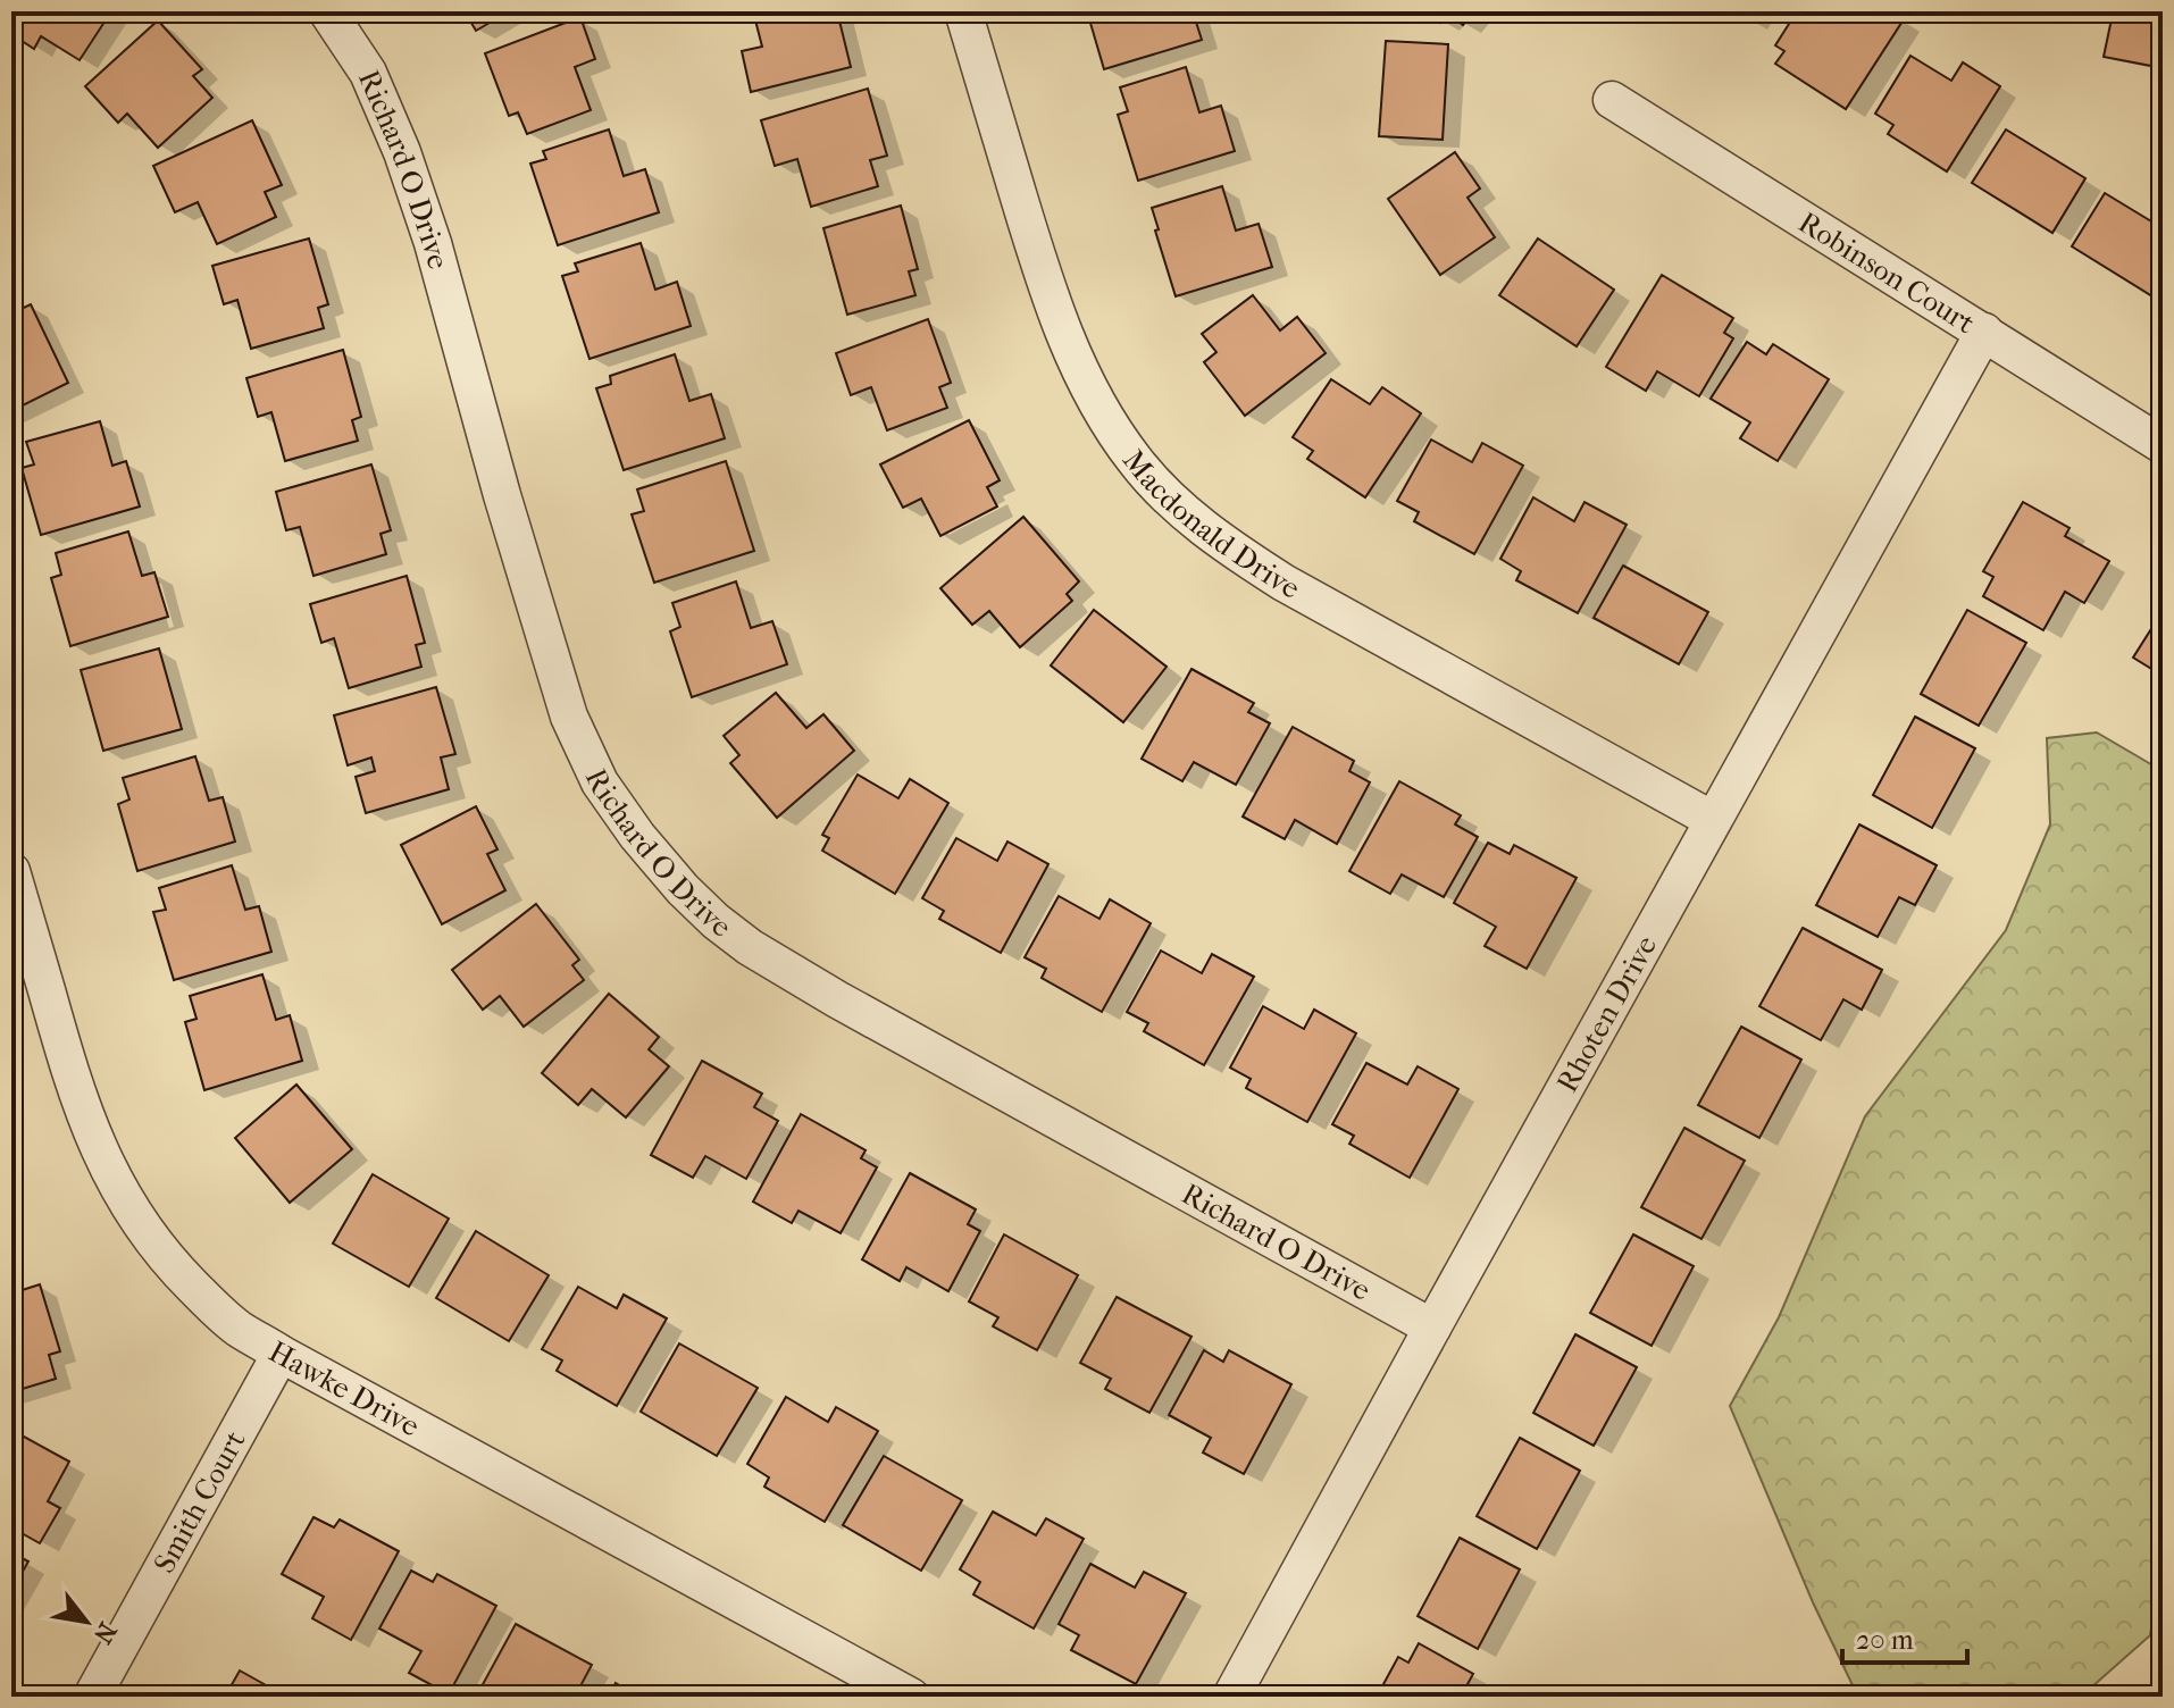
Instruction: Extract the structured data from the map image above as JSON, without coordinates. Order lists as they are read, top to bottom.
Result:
{
  "streets": {
    "street": [
      "Richard O Drive",
      "Robinson Court",
      "Macdonald Drive",
      "Rhoten Drive",
      "Hawke Drive",
      "Smith Court"
    ]
  },
  "crossings": [
    ["Richard O Drive", "Rhoten Drive"],
    ["Robinson Court", "Rhoten Drive"],
    ["Macdonald Drive", "Rhoten Drive"],
    ["Hawke Drive", "Smith Court"]
  ],
  "scale_bar": "20 m",
  "north": "bottom right"
}
